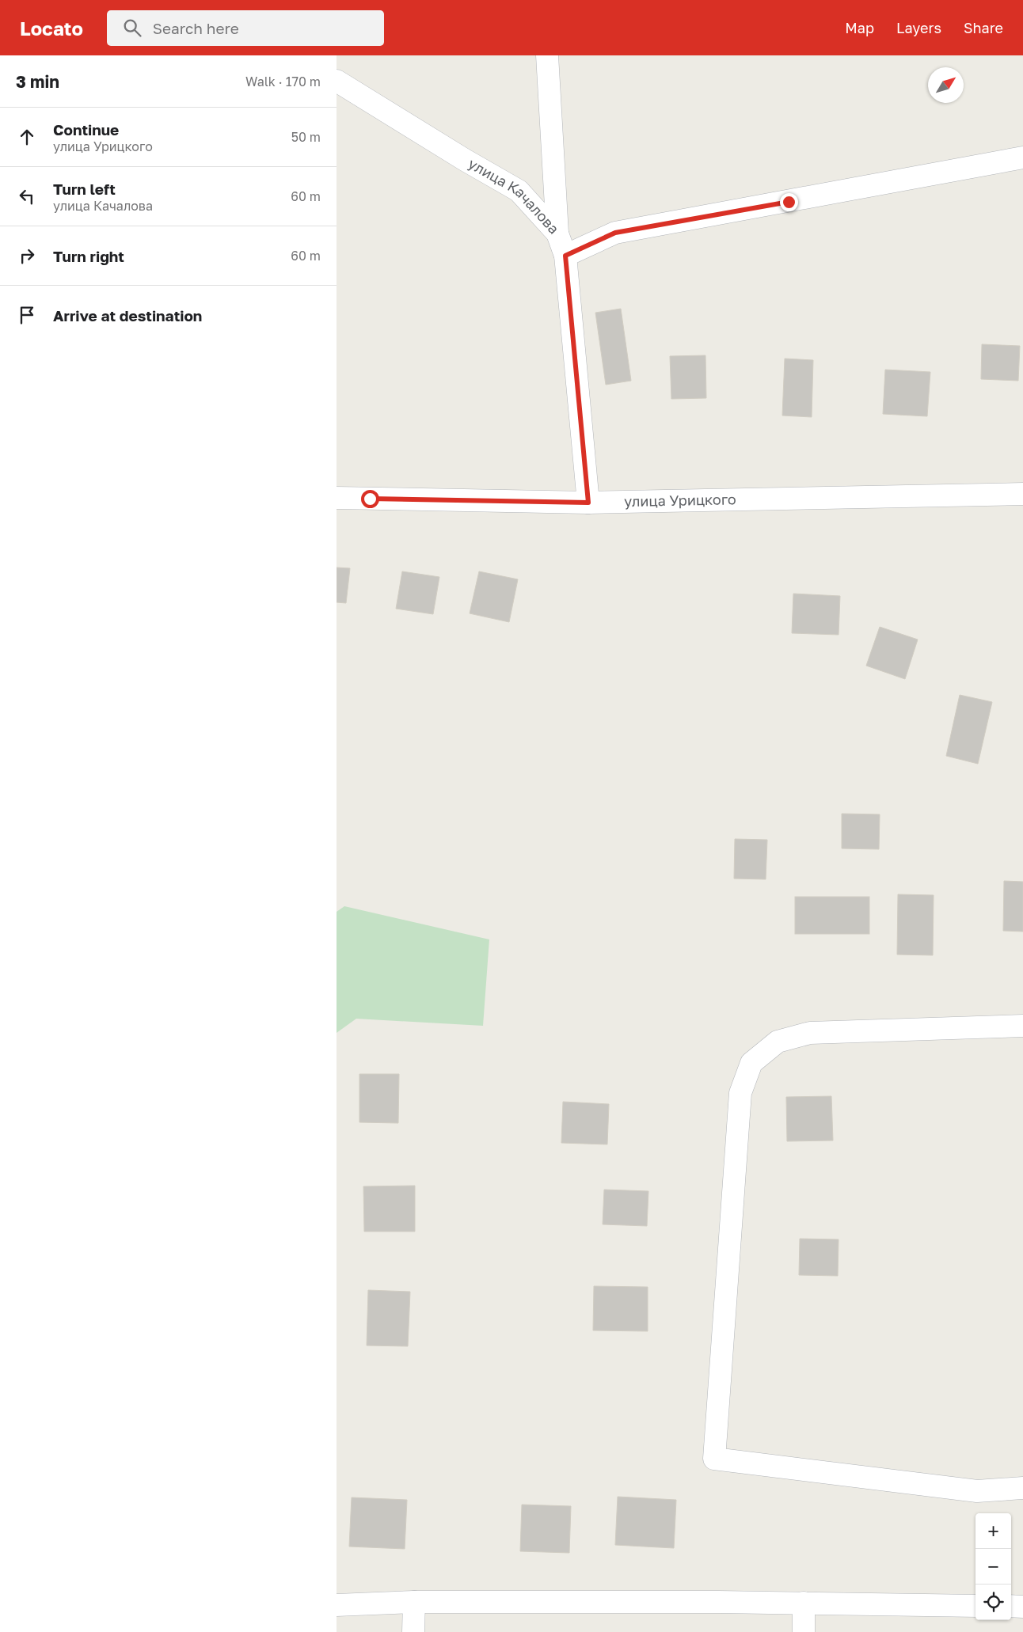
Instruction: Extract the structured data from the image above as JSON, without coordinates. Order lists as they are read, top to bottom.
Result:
{
  "streets": {
    "street": ["улица Качалова", "улица Урицкого"]
  },
  "crossings": [
    ["улица Качалова", "улица Урицкого"]
  ],
  "north": "top right",
  "page": {
    "header": "Locato",
    "search": "Search here",
    "nav": ["Map", "Layers", "Share"],
    "heading": ["3 min", "Walk · 170 m"],
    "list": [
      ["Continue", "улица Урицкого", "50 m"],
      ["Turn left", "улица Качалова", "60 m"],
      ["Turn right", "60 m"],
      "Arrive at destination"
    ],
    "map_buttons": ["+", "−"]
  }
}
